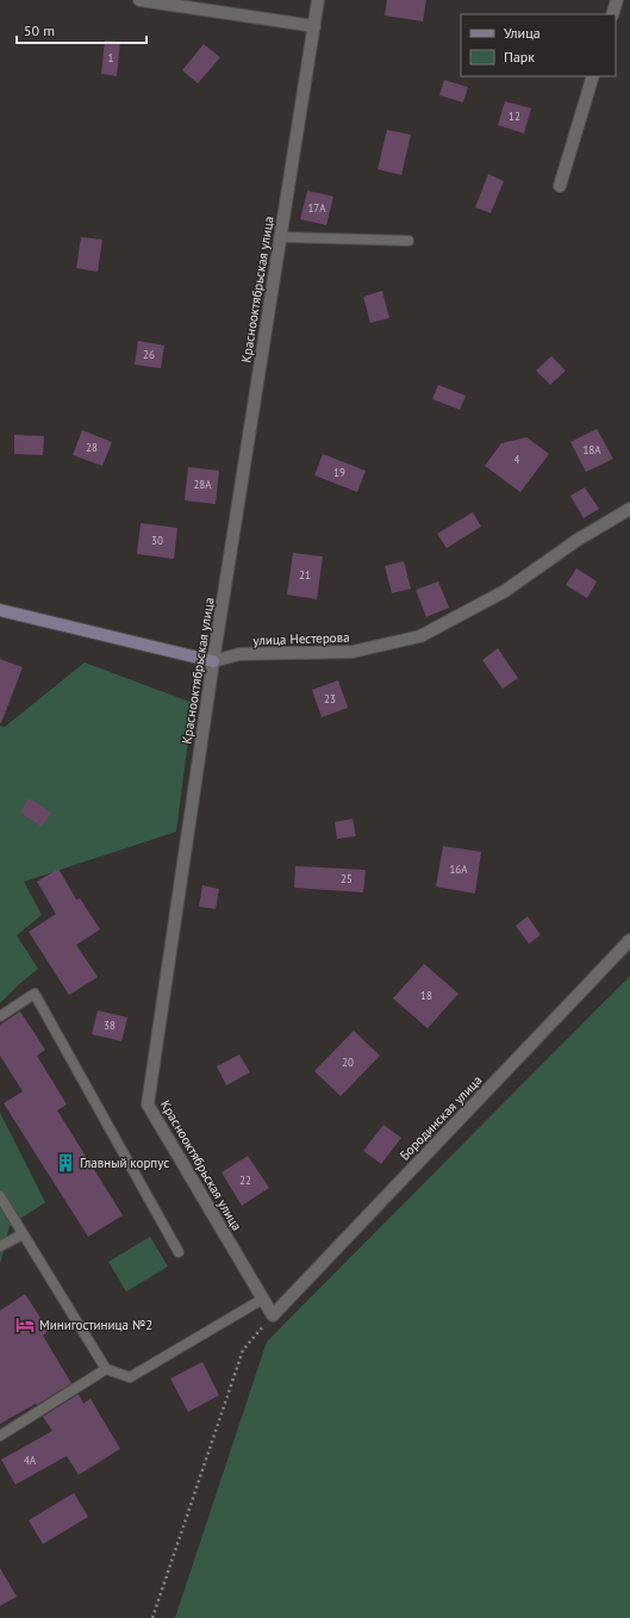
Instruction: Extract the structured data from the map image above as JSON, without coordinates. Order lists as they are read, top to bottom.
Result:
{
  "streets": {
    "street": ["Краснооктябрьская улица", "улица Нестерова", "Бородинская улица"]
  },
  "crossings": [
    ["Краснооктябрьская улица", "улица Нестерова"],
    ["Краснооктябрьская улица", "Бородинская улица"]
  ],
  "places": {
    "building": ["Главный корпус"],
    "hotel": ["Минигостиница №2"]
  },
  "house_numbers": [
    "1",
    "12",
    "17А",
    "26",
    "28",
    "18А",
    "4",
    "19",
    "28А",
    "30",
    "21",
    "23",
    "16А",
    "25",
    "18",
    "38",
    "20",
    "22",
    "4А"
  ],
  "legend": ["Улица", "Парк"],
  "scale_bar": "50 m"
}
